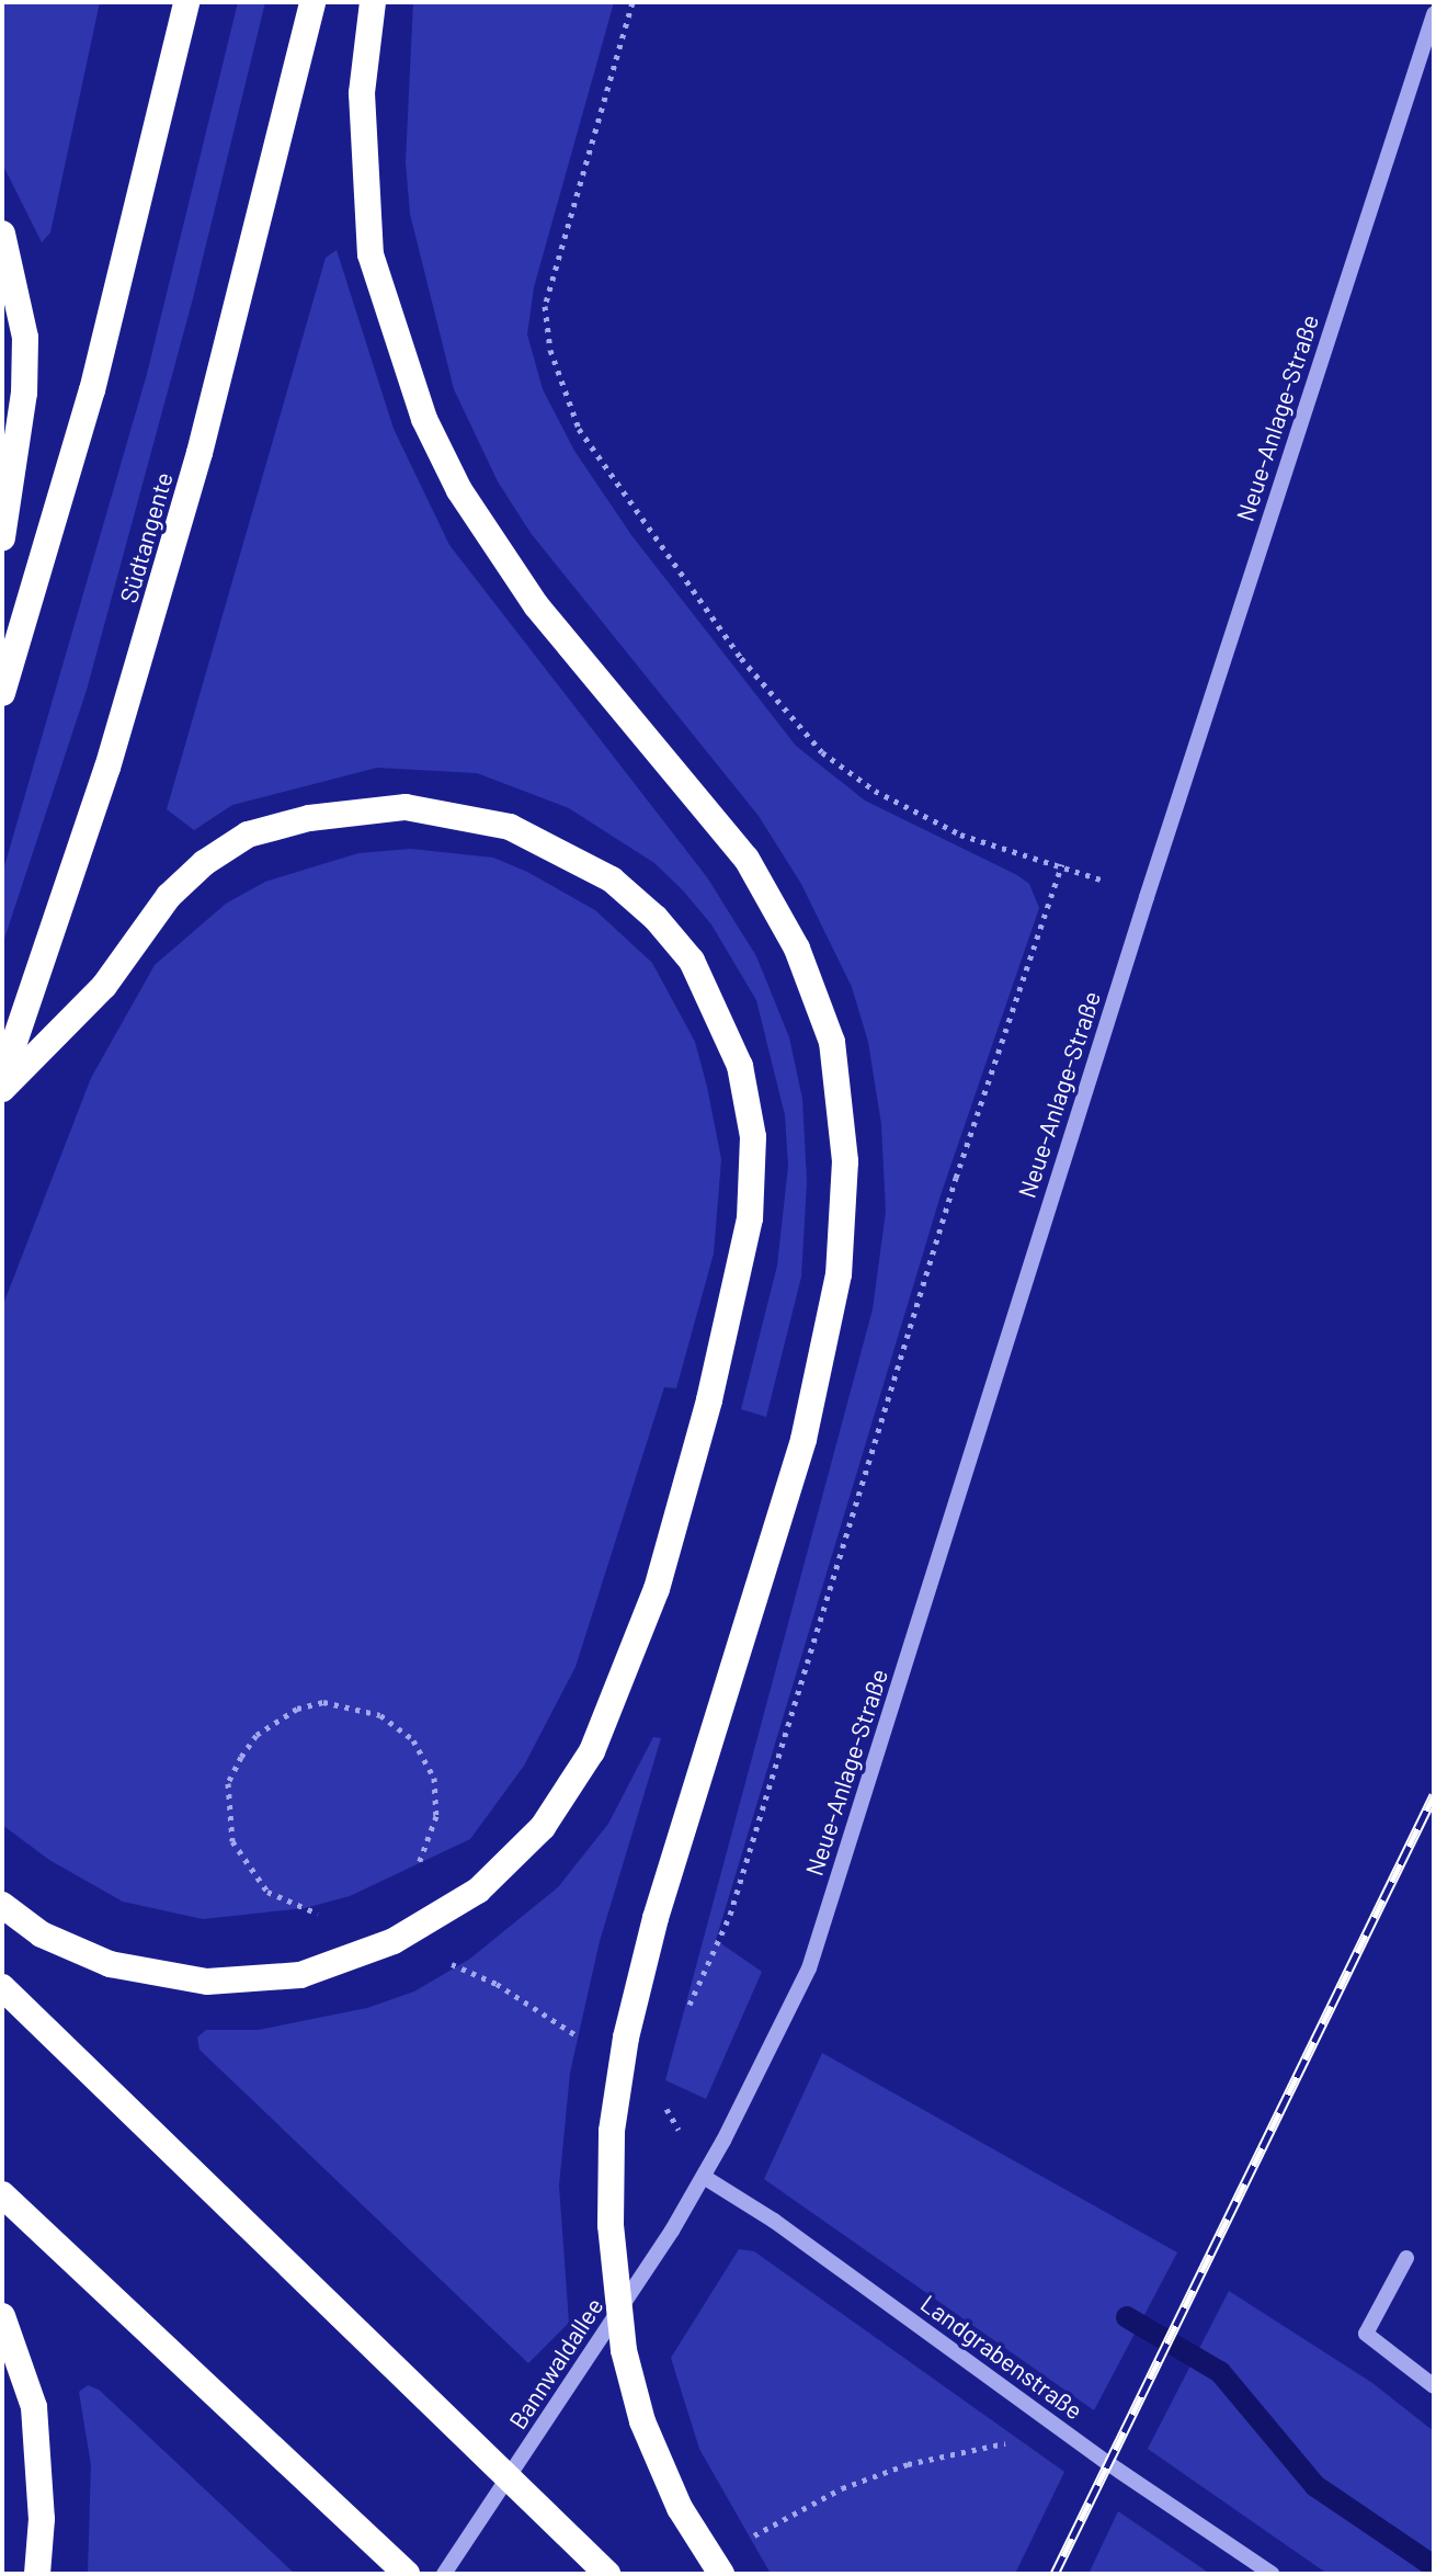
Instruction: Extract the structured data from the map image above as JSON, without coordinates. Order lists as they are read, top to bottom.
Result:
{
  "streets": {
    "highway": ["Südtangente"],
    "street": ["Neue-Anlage-Straße", "Landgrabenstraße", "Bannwaldallee"]
  },
  "crossings": [
    ["Neue-Anlage-Straße", "Landgrabenstraße"],
    ["Neue-Anlage-Straße", "Bannwaldallee"],
    ["Landgrabenstraße", "Bannwaldallee"]
  ]
}
